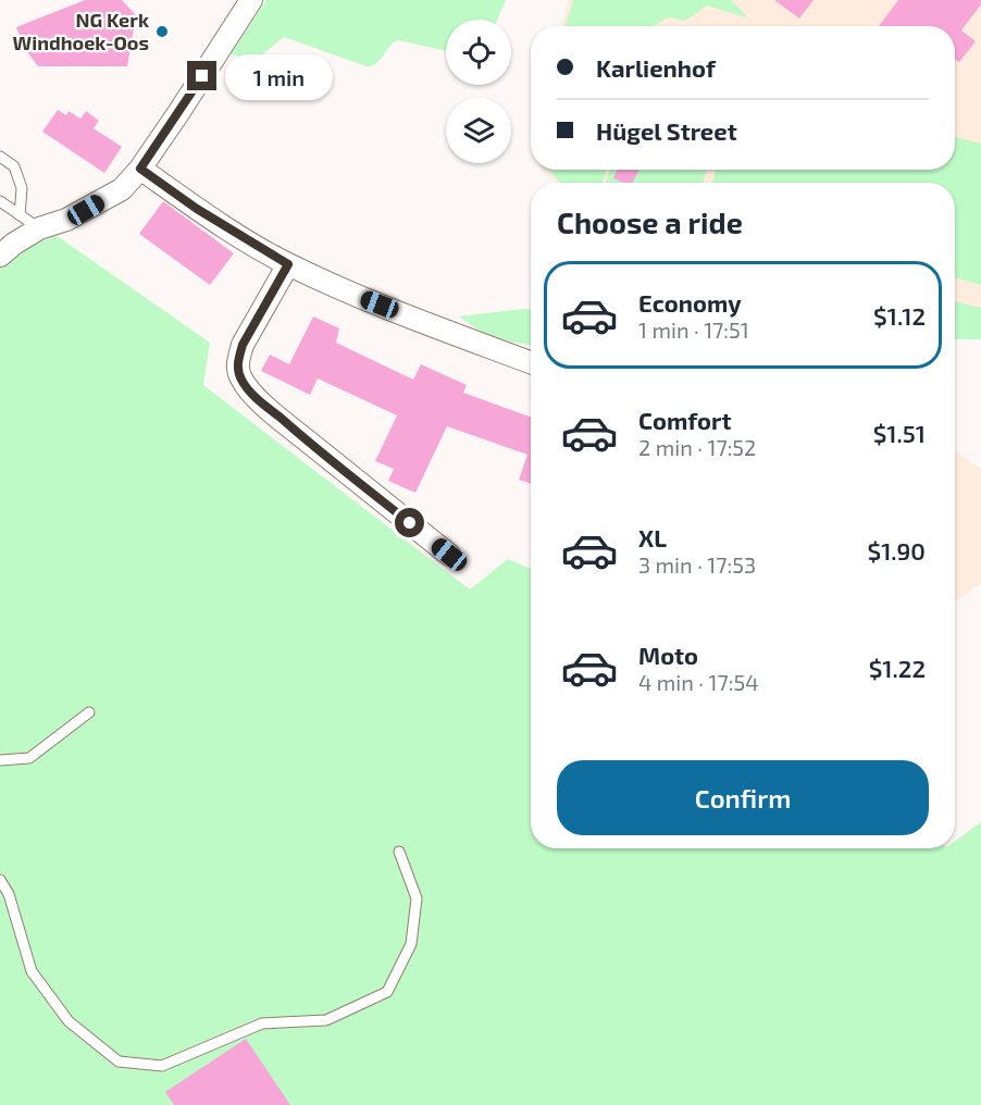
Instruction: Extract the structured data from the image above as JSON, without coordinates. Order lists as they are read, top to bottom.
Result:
{
  "places": ["NG Kerk Windhoek-Oos"],
  "page": {
    "banner": ["Karlienhof", "Hügel Street"],
    "bubble": "1 min",
    "heading": "Choose a ride",
    "list": [
      {
        "name": "Economy",
        "note": "1 min · 17:51",
        "value": "$1.12"
      },
      {
        "name": "Comfort",
        "note": "2 min · 17:52",
        "value": "$1.51"
      },
      {
        "name": "XL",
        "note": "3 min · 17:53",
        "value": "$1.90"
      },
      {
        "name": "Moto",
        "note": "4 min · 17:54",
        "value": "$1.22"
      }
    ],
    "buttons": "Confirm"
  }
}
